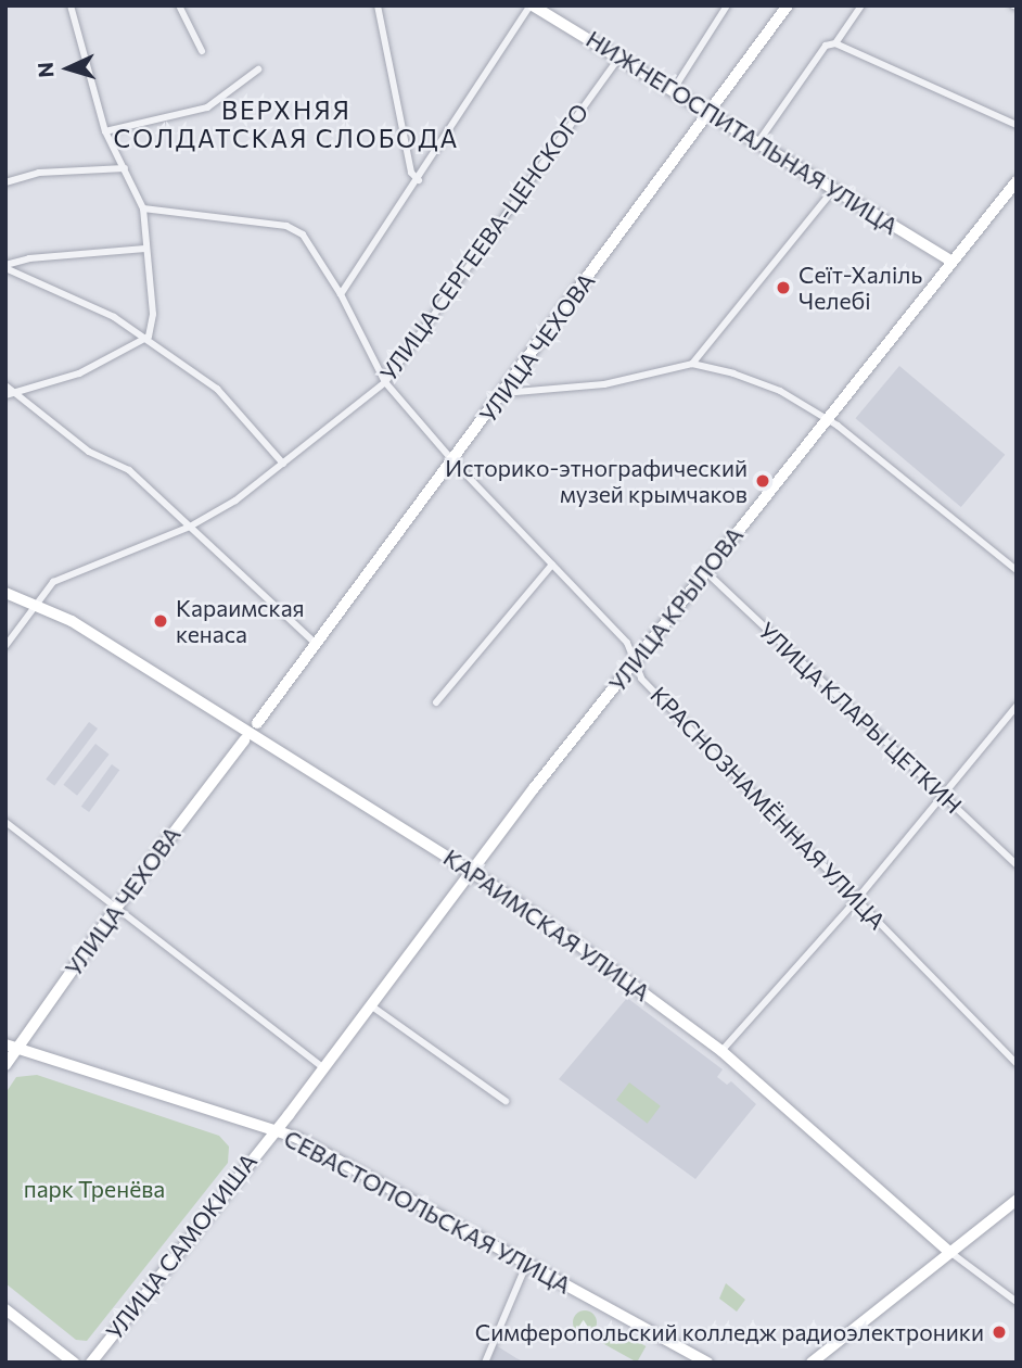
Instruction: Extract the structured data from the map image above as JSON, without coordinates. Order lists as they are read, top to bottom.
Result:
{
  "streets": {
    "main road": [
      "НИЖНЕГОСПИТАЛЬНАЯ УЛИЦА",
      "УЛИЦА ЧЕХОВА",
      "УЛИЦА КРЫЛОВА",
      "КАРАИМСКАЯ УЛИЦА",
      "СЕВАСТОПОЛЬСКАЯ УЛИЦА",
      "УЛИЦА САМОКИША"
    ],
    "street": ["УЛИЦА СЕРГЕЕВА-ЦЕНСКОГО", "УЛИЦА КЛАРЫ ЦЕТКИН", "КРАСНОЗНАМЁННАЯ УЛИЦА"]
  },
  "crossings": [
    ["НИЖНЕГОСПИТАЛЬНАЯ УЛИЦА", "УЛИЦА СЕРГЕЕВА-ЦЕНСКОГО"],
    ["НИЖНЕГОСПИТАЛЬНАЯ УЛИЦА", "УЛИЦА ЧЕХОВА"],
    ["НИЖНЕГОСПИТАЛЬНАЯ УЛИЦА", "УЛИЦА КРЫЛОВА"],
    ["УЛИЦА СЕРГЕЕВА-ЦЕНСКОГО", "КРАСНОЗНАМЁННАЯ УЛИЦА"],
    ["УЛИЦА СЕРГЕЕВА-ЦЕНСКОГО", "КАРАИМСКАЯ УЛИЦА"],
    ["УЛИЦА ЧЕХОВА", "КРАСНОЗНАМЁННАЯ УЛИЦА"],
    ["УЛИЦА ЧЕХОВА", "СЕВАСТОПОЛЬСКАЯ УЛИЦА"],
    ["УЛИЦА КРЫЛОВА", "УЛИЦА КЛАРЫ ЦЕТКИН"],
    ["УЛИЦА КРЫЛОВА", "КРАСНОЗНАМЁННАЯ УЛИЦА"],
    ["УЛИЦА КРЫЛОВА", "КАРАИМСКАЯ УЛИЦА"],
    ["УЛИЦА КРЫЛОВА", "СЕВАСТОПОЛЬСКАЯ УЛИЦА"],
    ["УЛИЦА КРЫЛОВА", "УЛИЦА САМОКИША"],
    ["СЕВАСТОПОЛЬСКАЯ УЛИЦА", "УЛИЦА САМОКИША"]
  ],
  "districts": ["ВЕРХНЯЯ СОЛДАТСКАЯ СЛОБОДА"],
  "parks": ["парк Тренёва"],
  "places": [
    "Сеїт-Халіль Челебі",
    "Историко-этнографический музей крымчаков",
    "Караимская кенаса",
    "Симферопольский колледж радиоэлектроники"
  ],
  "north": "left"
}
